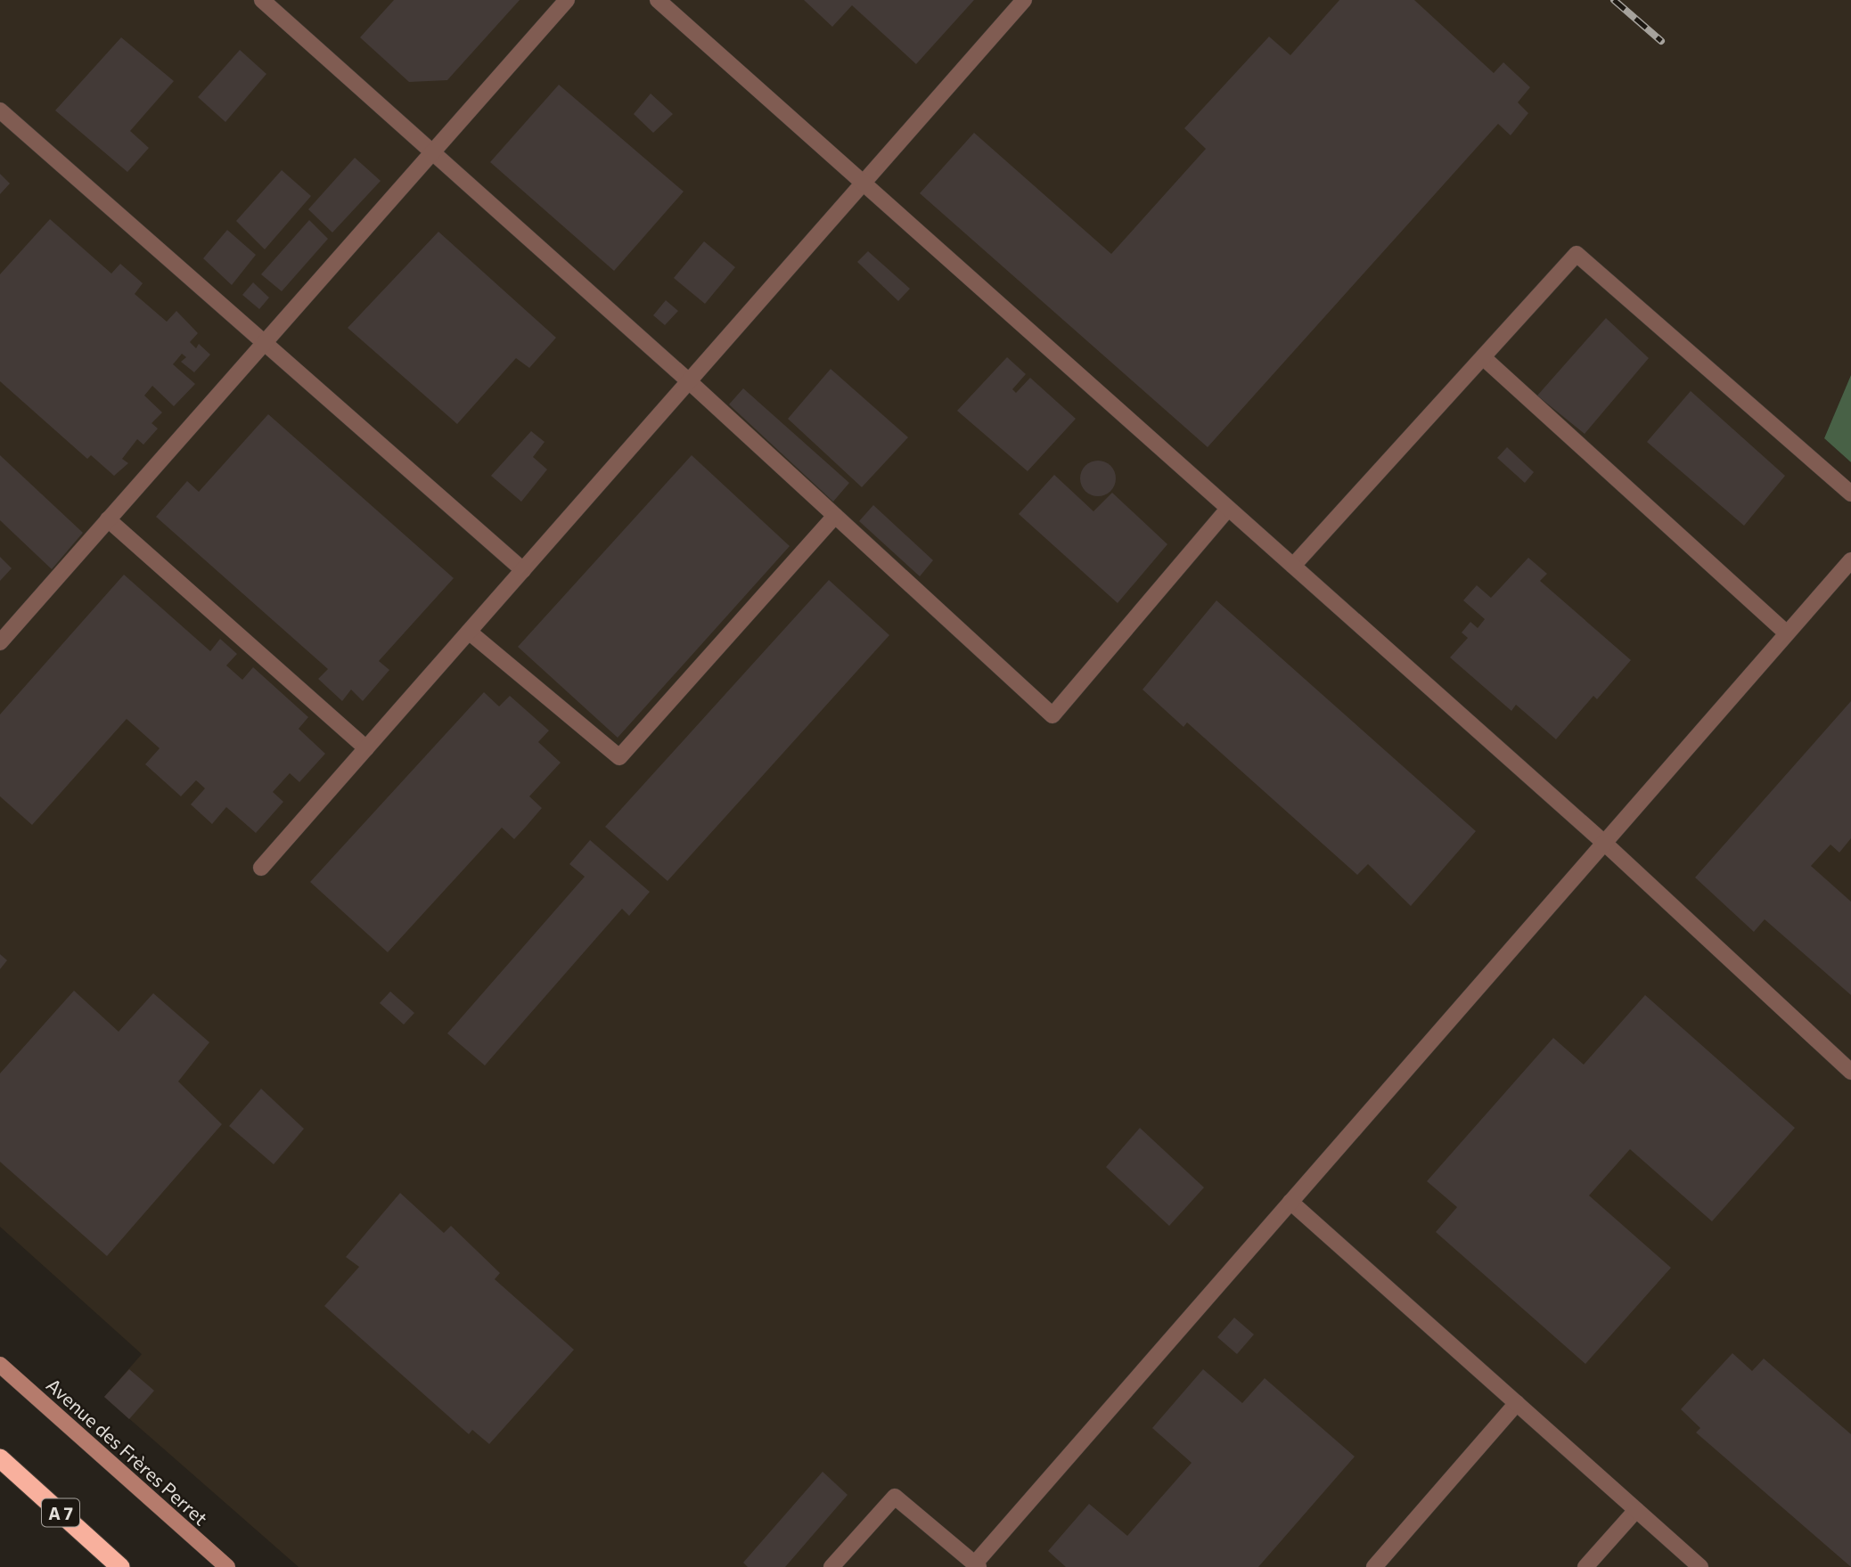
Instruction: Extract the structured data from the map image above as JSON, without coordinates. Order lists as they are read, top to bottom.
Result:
{
  "streets": {
    "highway": ["A 7"],
    "street": ["Avenue des Frères Perret"]
  }
}
